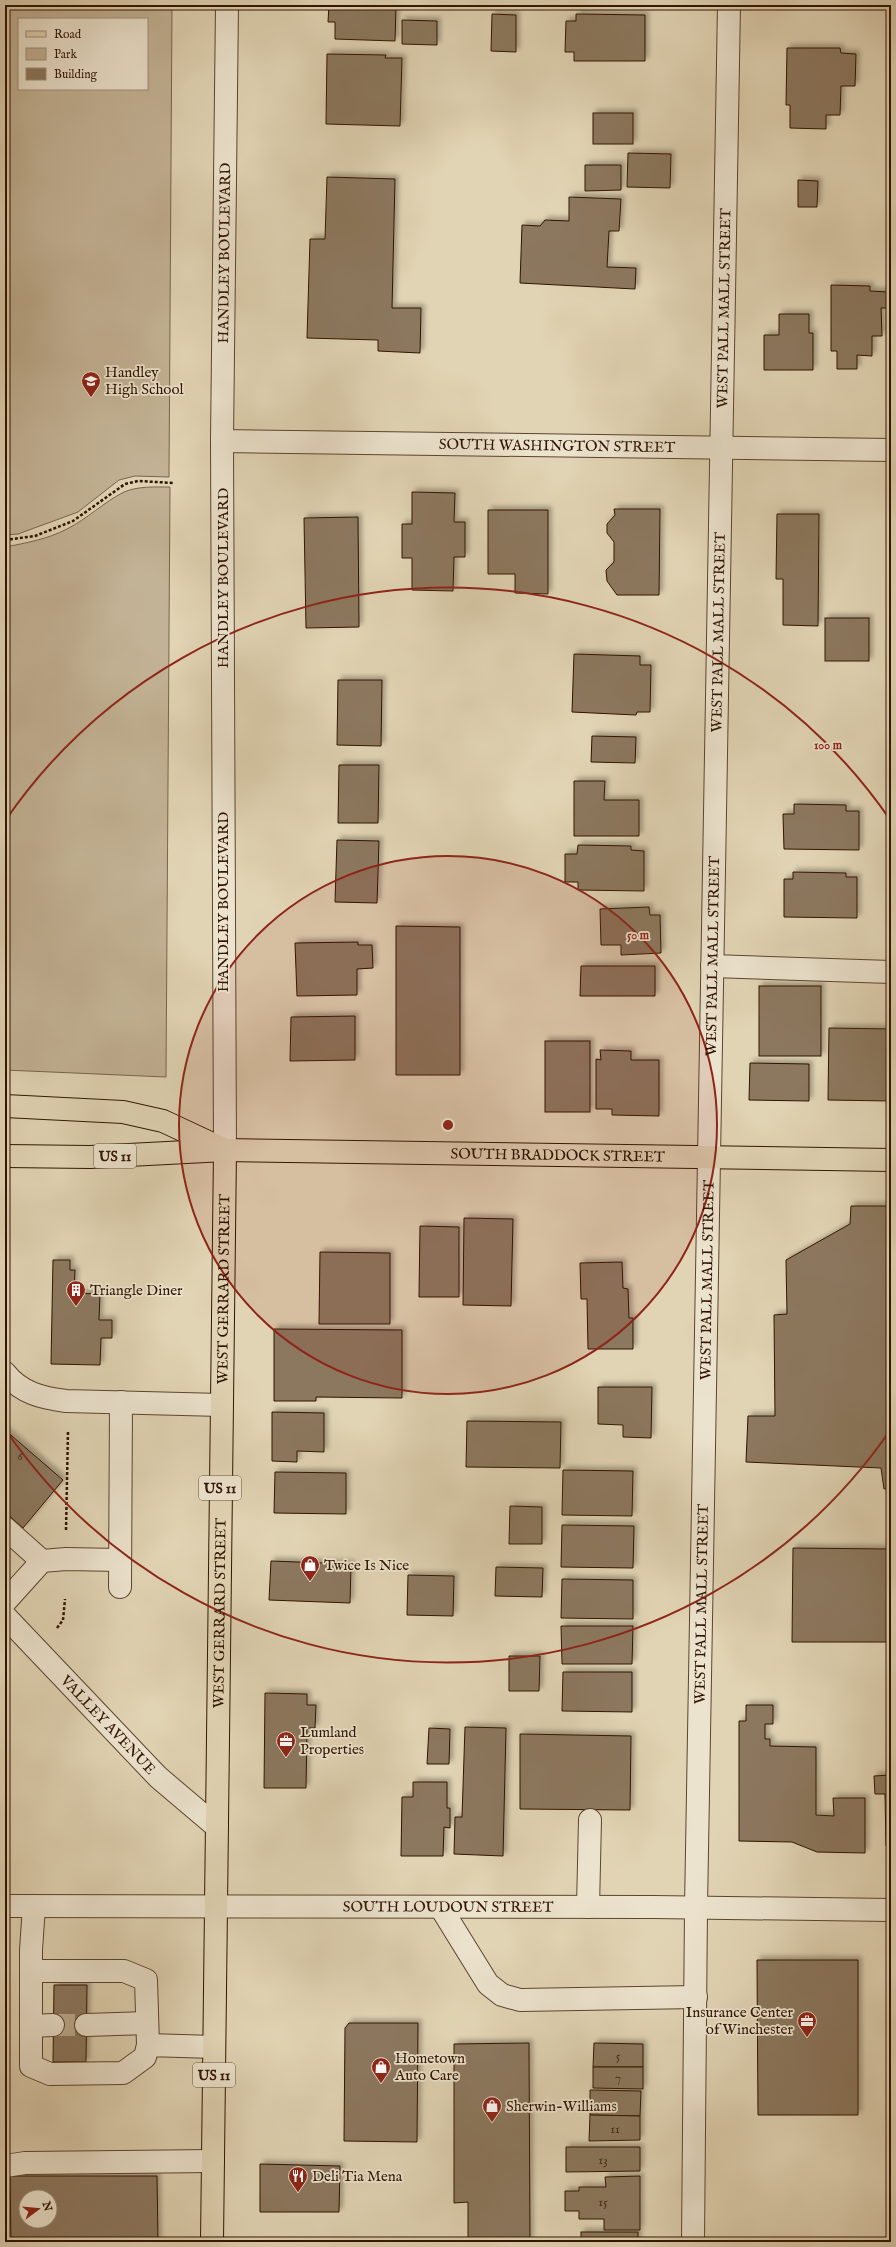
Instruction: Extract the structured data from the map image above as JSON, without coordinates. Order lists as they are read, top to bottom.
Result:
{
  "streets": {
    "main road": ["SOUTH BRADDOCK STREET", "US 11", "WEST GERRARD STREET"],
    "street": [
      "HANDLEY BOULEVARD",
      "WEST PALL MALL STREET",
      "SOUTH WASHINGTON STREET",
      "VALLEY AVENUE",
      "SOUTH LOUDOUN STREET"
    ]
  },
  "crossings": [
    ["HANDLEY BOULEVARD", "SOUTH WASHINGTON STREET"],
    ["HANDLEY BOULEVARD", "SOUTH BRADDOCK STREET"],
    ["HANDLEY BOULEVARD", "WEST GERRARD STREET"],
    ["WEST PALL MALL STREET", "SOUTH WASHINGTON STREET"],
    ["WEST PALL MALL STREET", "SOUTH BRADDOCK STREET"],
    ["WEST PALL MALL STREET", "SOUTH LOUDOUN STREET"],
    ["SOUTH BRADDOCK STREET", "WEST GERRARD STREET"],
    ["US 11", "WEST GERRARD STREET"],
    ["US 11", "SOUTH LOUDOUN STREET"],
    ["WEST GERRARD STREET", "VALLEY AVENUE"],
    ["WEST GERRARD STREET", "SOUTH LOUDOUN STREET"]
  ],
  "places": {
    "school or university": ["Handley High School"],
    "building": ["Triangle Diner"],
    "shop": ["Twice Is Nice", "Hometown Auto Care", "Sherwin-Williams"],
    "office": ["Lumland Properties", "Insurance Center of Winchester"],
    "restaurant": ["Deli Tia Mena"]
  },
  "house_numbers": [
    "6",
    "5",
    "7",
    "11",
    "13",
    "15"
  ],
  "legend": ["Road", "Park", "Building"],
  "north": "right",
  "rings": ["100 m", "50 m"]
}
